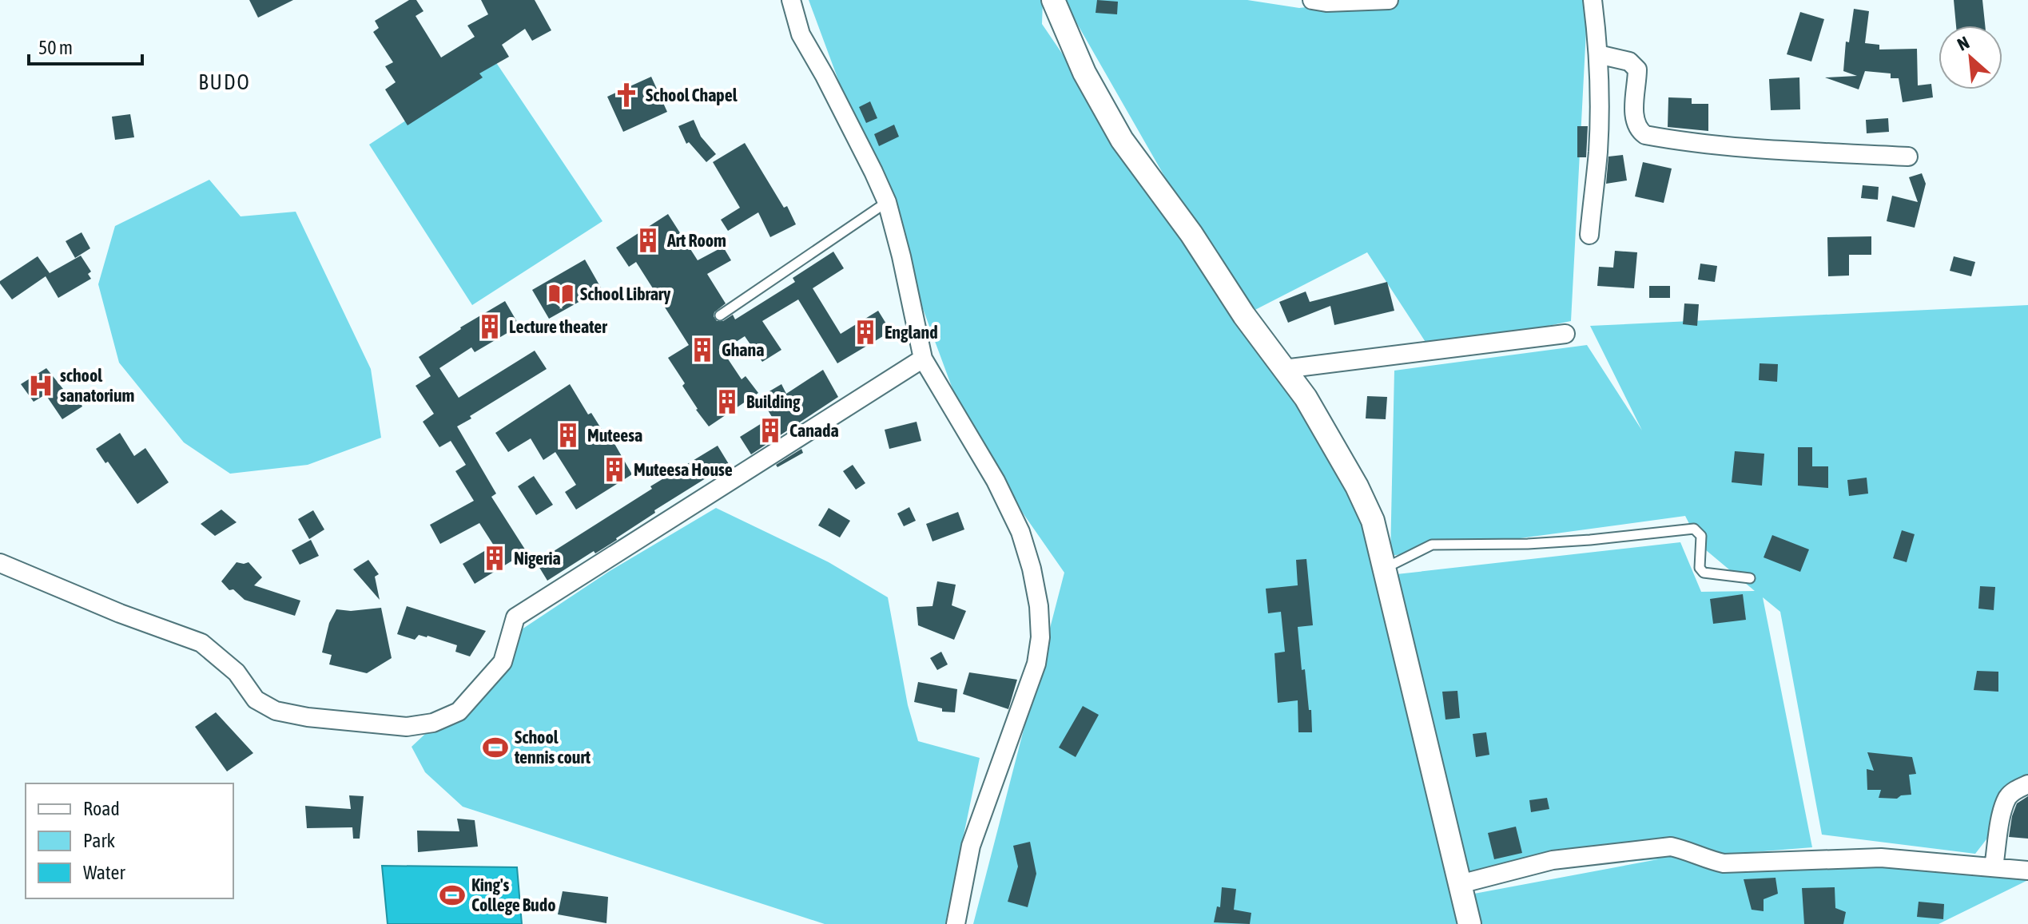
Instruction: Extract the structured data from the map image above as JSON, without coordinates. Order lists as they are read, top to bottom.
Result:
{
  "districts": ["BUDO"],
  "places": {
    "church": ["School Chapel"],
    "building": [
      "Art Room",
      "Lecture theater",
      "England",
      "Ghana",
      "Building",
      "Canada",
      "Muteesa",
      "Muteesa House",
      "Nigeria"
    ],
    "library": ["School Library"],
    "hospital": ["school sanatorium"],
    "sports": ["School tennis court", "King's College Budo"]
  },
  "legend": ["Road", "Park", "Water"],
  "scale_bar": "50 m",
  "north": "top left"
}
